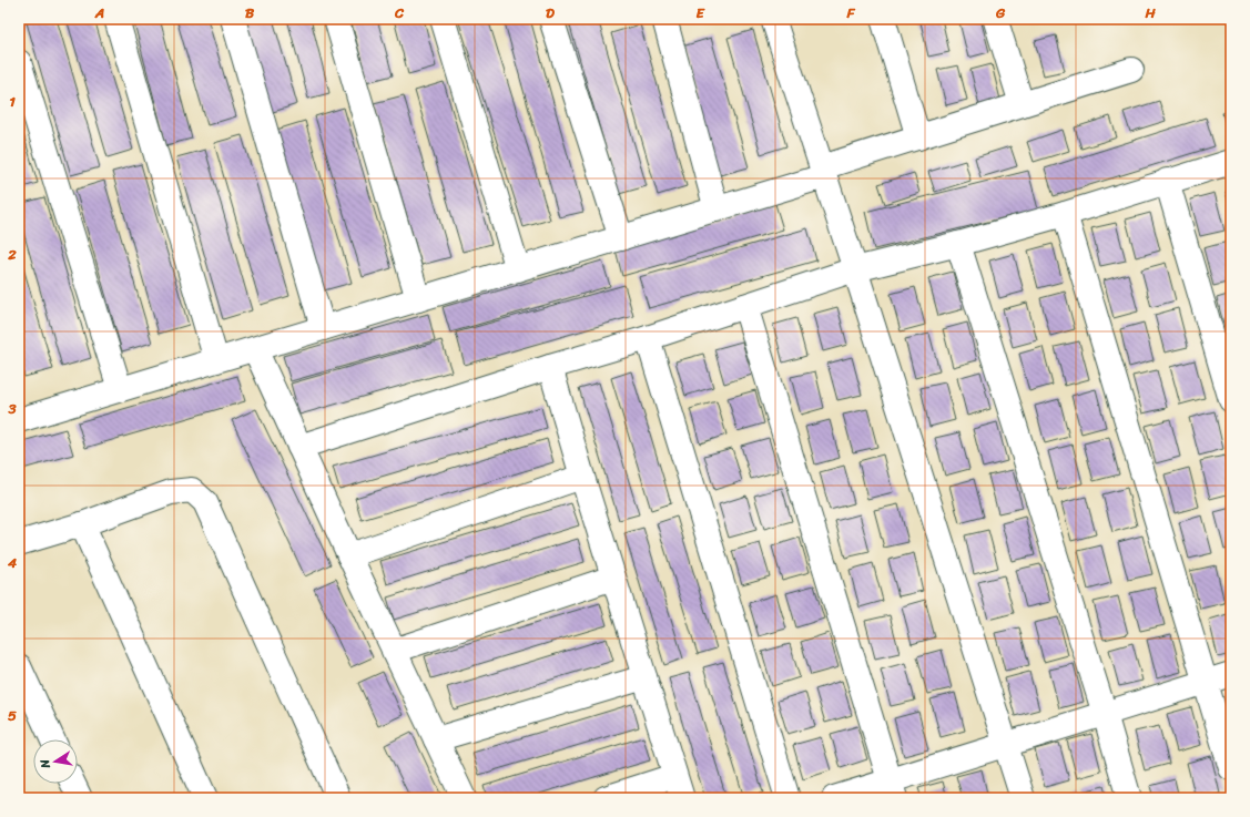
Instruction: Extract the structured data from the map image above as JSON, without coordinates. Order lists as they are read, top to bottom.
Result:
{
  "north": "left",
  "grid": {
    "columns": [
      "A",
      "B",
      "C",
      "D",
      "E",
      "F",
      "G",
      "H"
    ],
    "rows": [
      "1",
      "2",
      "3",
      "4",
      "5"
    ]
  }
}
